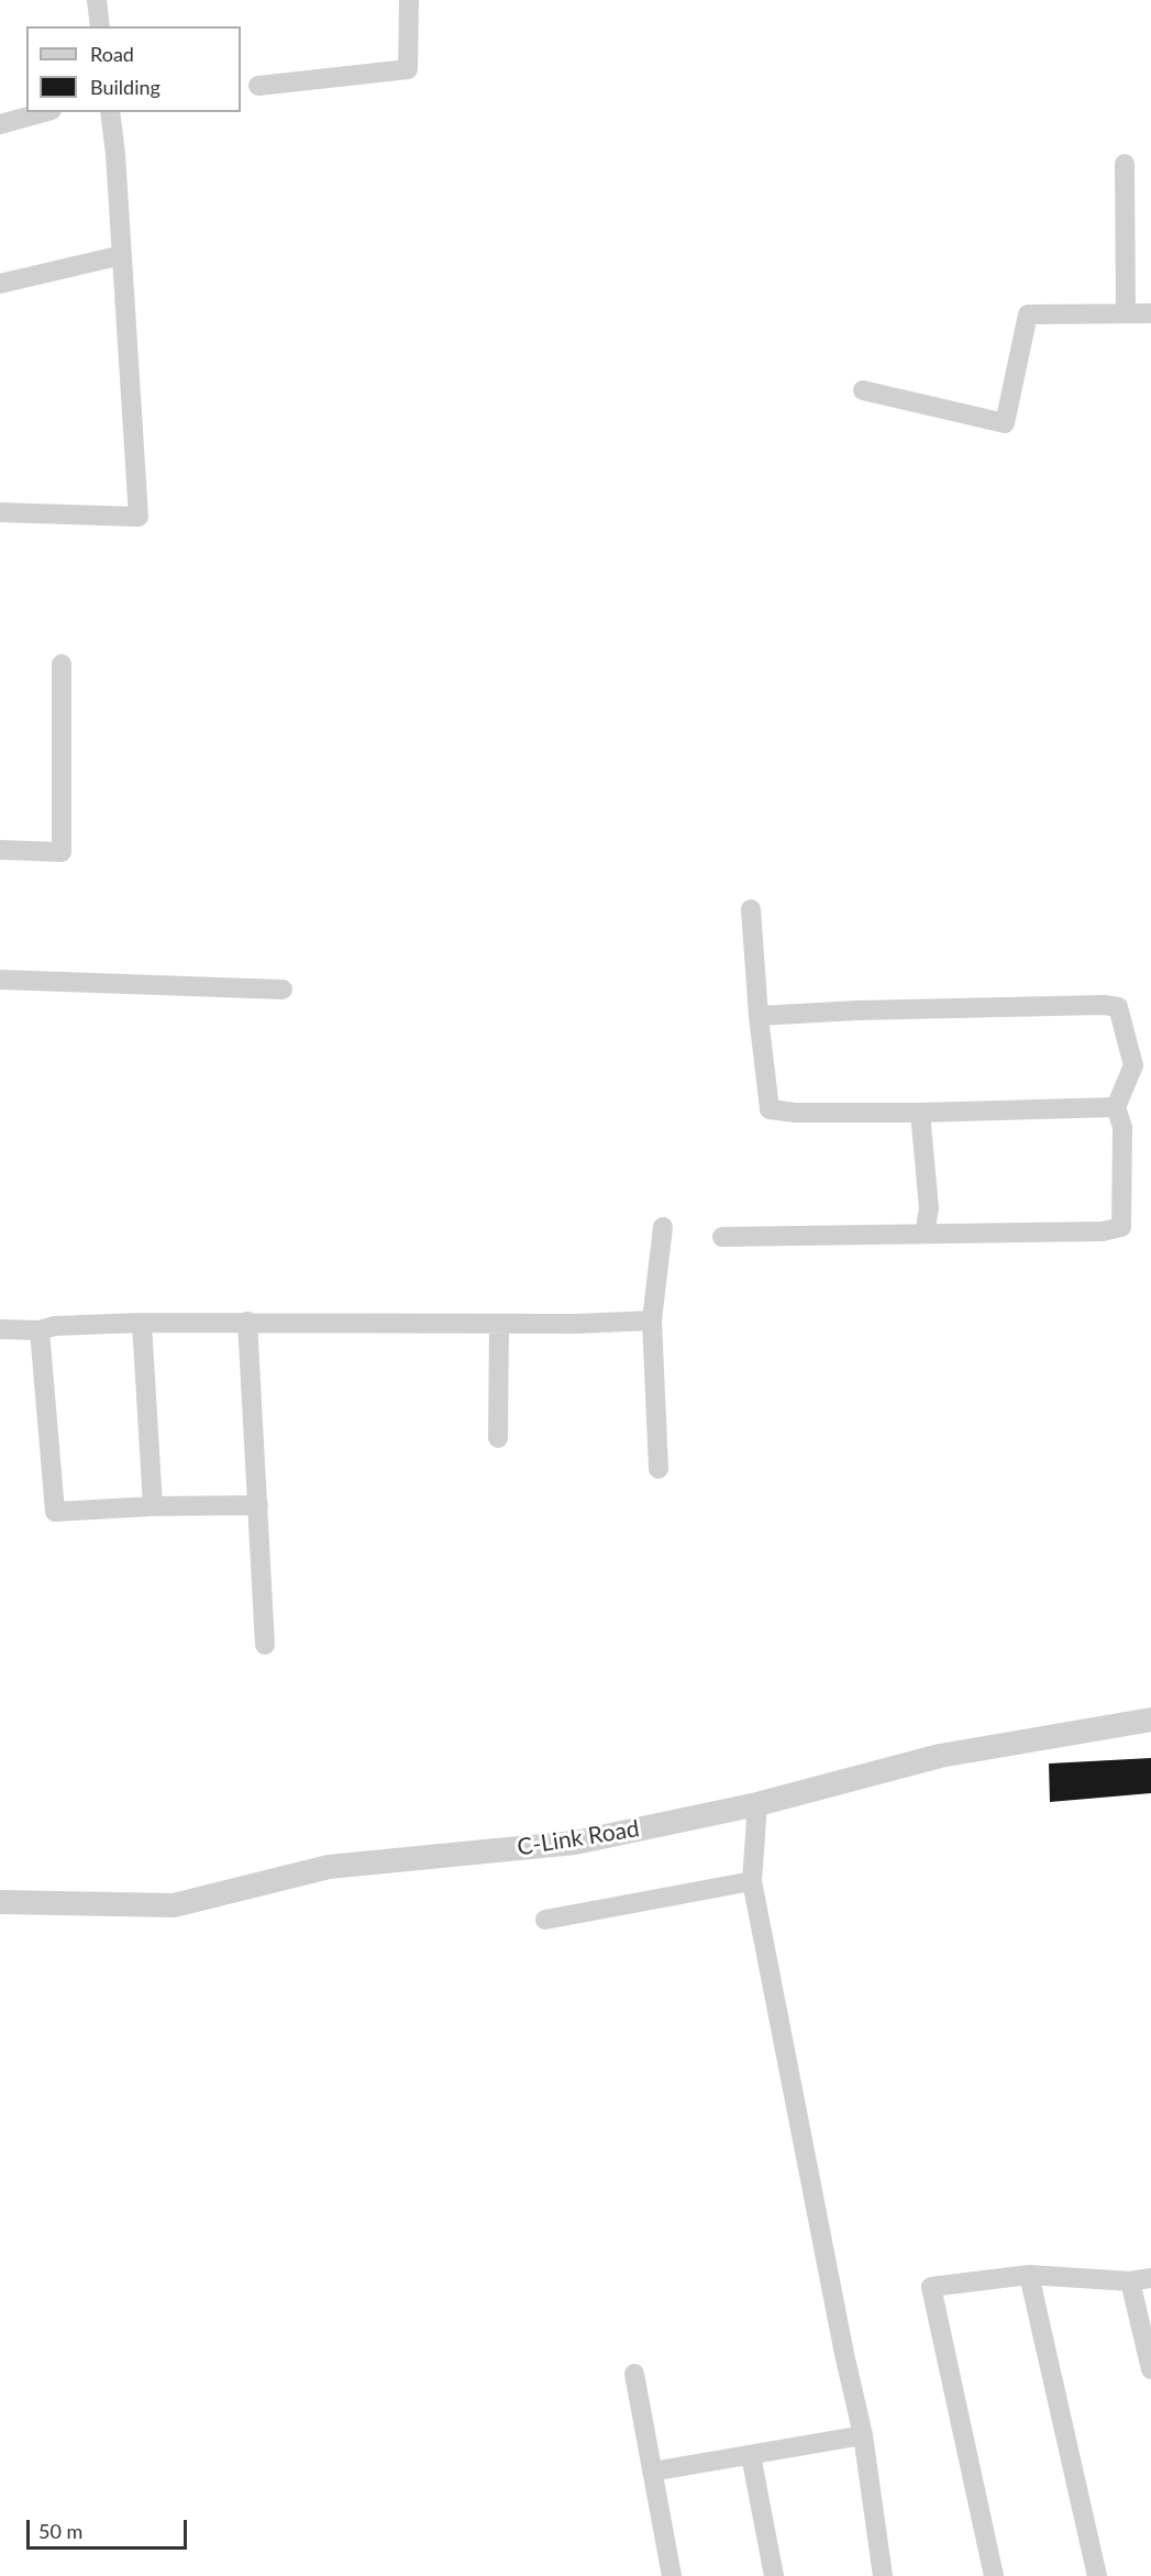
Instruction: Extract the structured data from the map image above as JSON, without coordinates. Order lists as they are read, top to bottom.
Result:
{
  "streets": {
    "street": ["C-Link Road"]
  },
  "legend": ["Road", "Building"],
  "scale_bar": "50 m"
}
